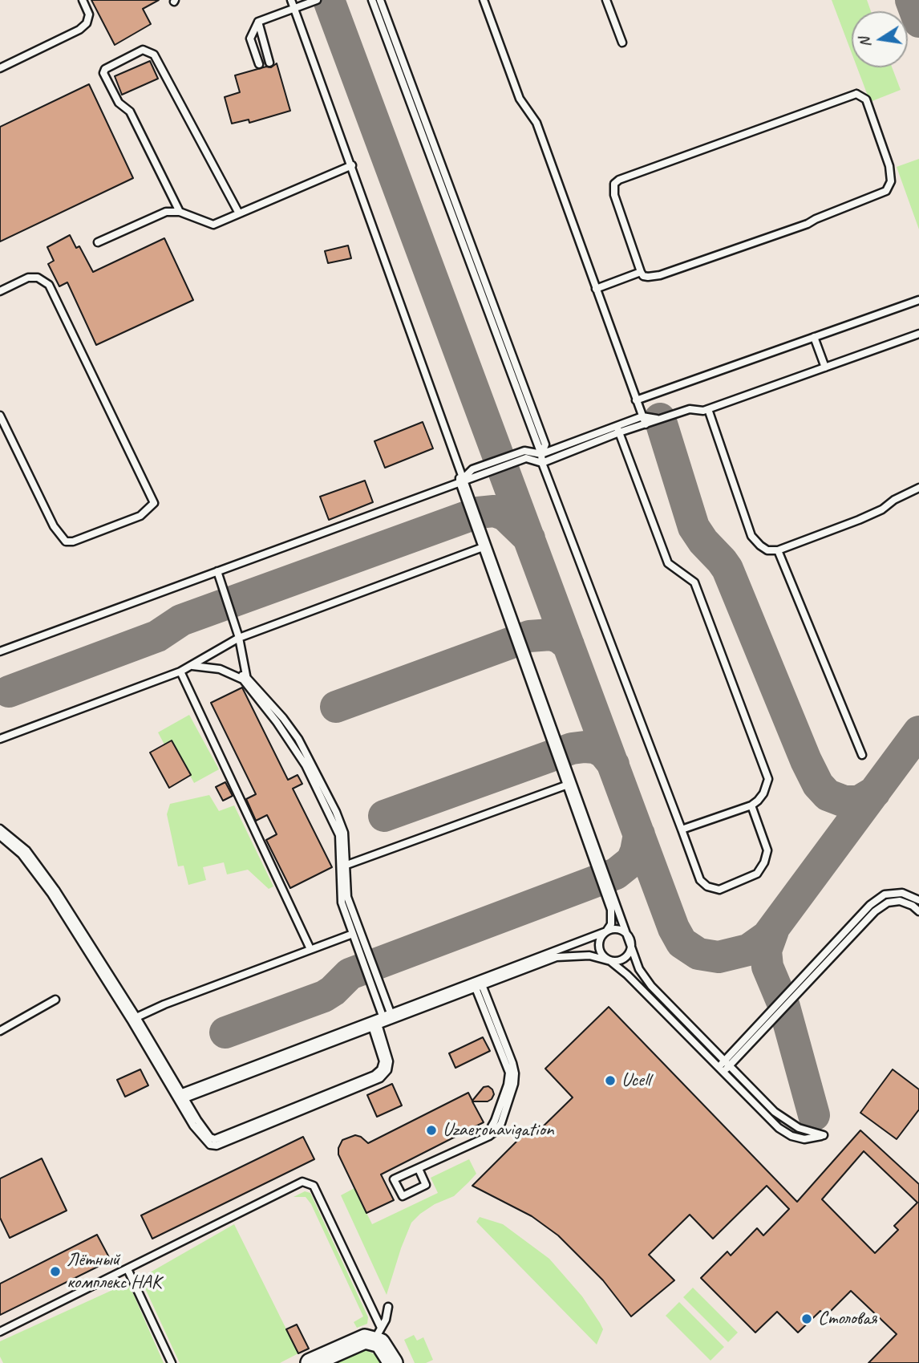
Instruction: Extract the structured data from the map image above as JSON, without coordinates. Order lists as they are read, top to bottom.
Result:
{
  "places": [
    "Ucell",
    "Uzaeronavigation",
    "Лётный комплекс НАК",
    "Столовая"
  ],
  "north": "left"
}
